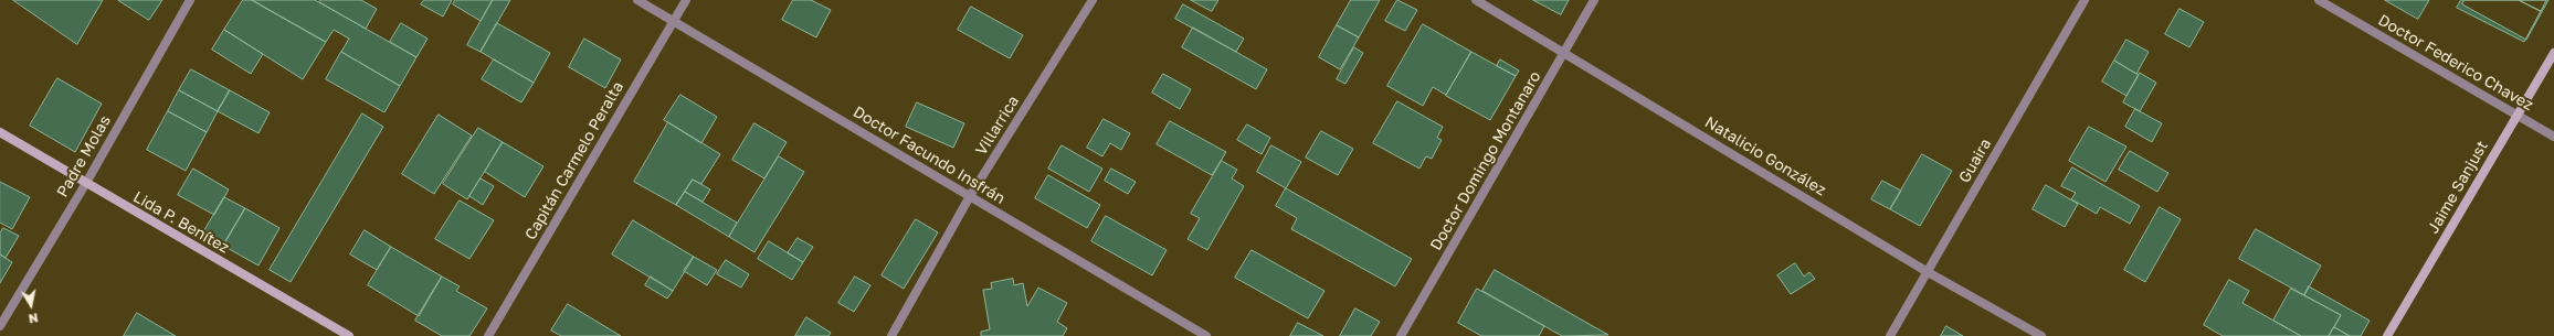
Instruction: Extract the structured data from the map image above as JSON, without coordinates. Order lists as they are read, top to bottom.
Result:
{
  "streets": {
    "street": [
      "Doctor Federico Chavez",
      "Villarrica",
      "Doctor Facundo Insfrán",
      "Padre Molas",
      "Natalicio González",
      "Capitán Carmelo Peralta",
      "Doctor Domingo Montanaro",
      "Guaira",
      "Jaime Sanjust",
      "Lida P. Benítez"
    ]
  },
  "crossings": [
    ["Doctor Federico Chavez", "Jaime Sanjust"],
    ["Villarrica", "Doctor Facundo Insfrán"],
    ["Doctor Facundo Insfrán", "Capitán Carmelo Peralta"],
    ["Padre Molas", "Lida P. Benítez"],
    ["Natalicio González", "Doctor Domingo Montanaro"],
    ["Natalicio González", "Guaira"]
  ],
  "north": "bottom"
}
